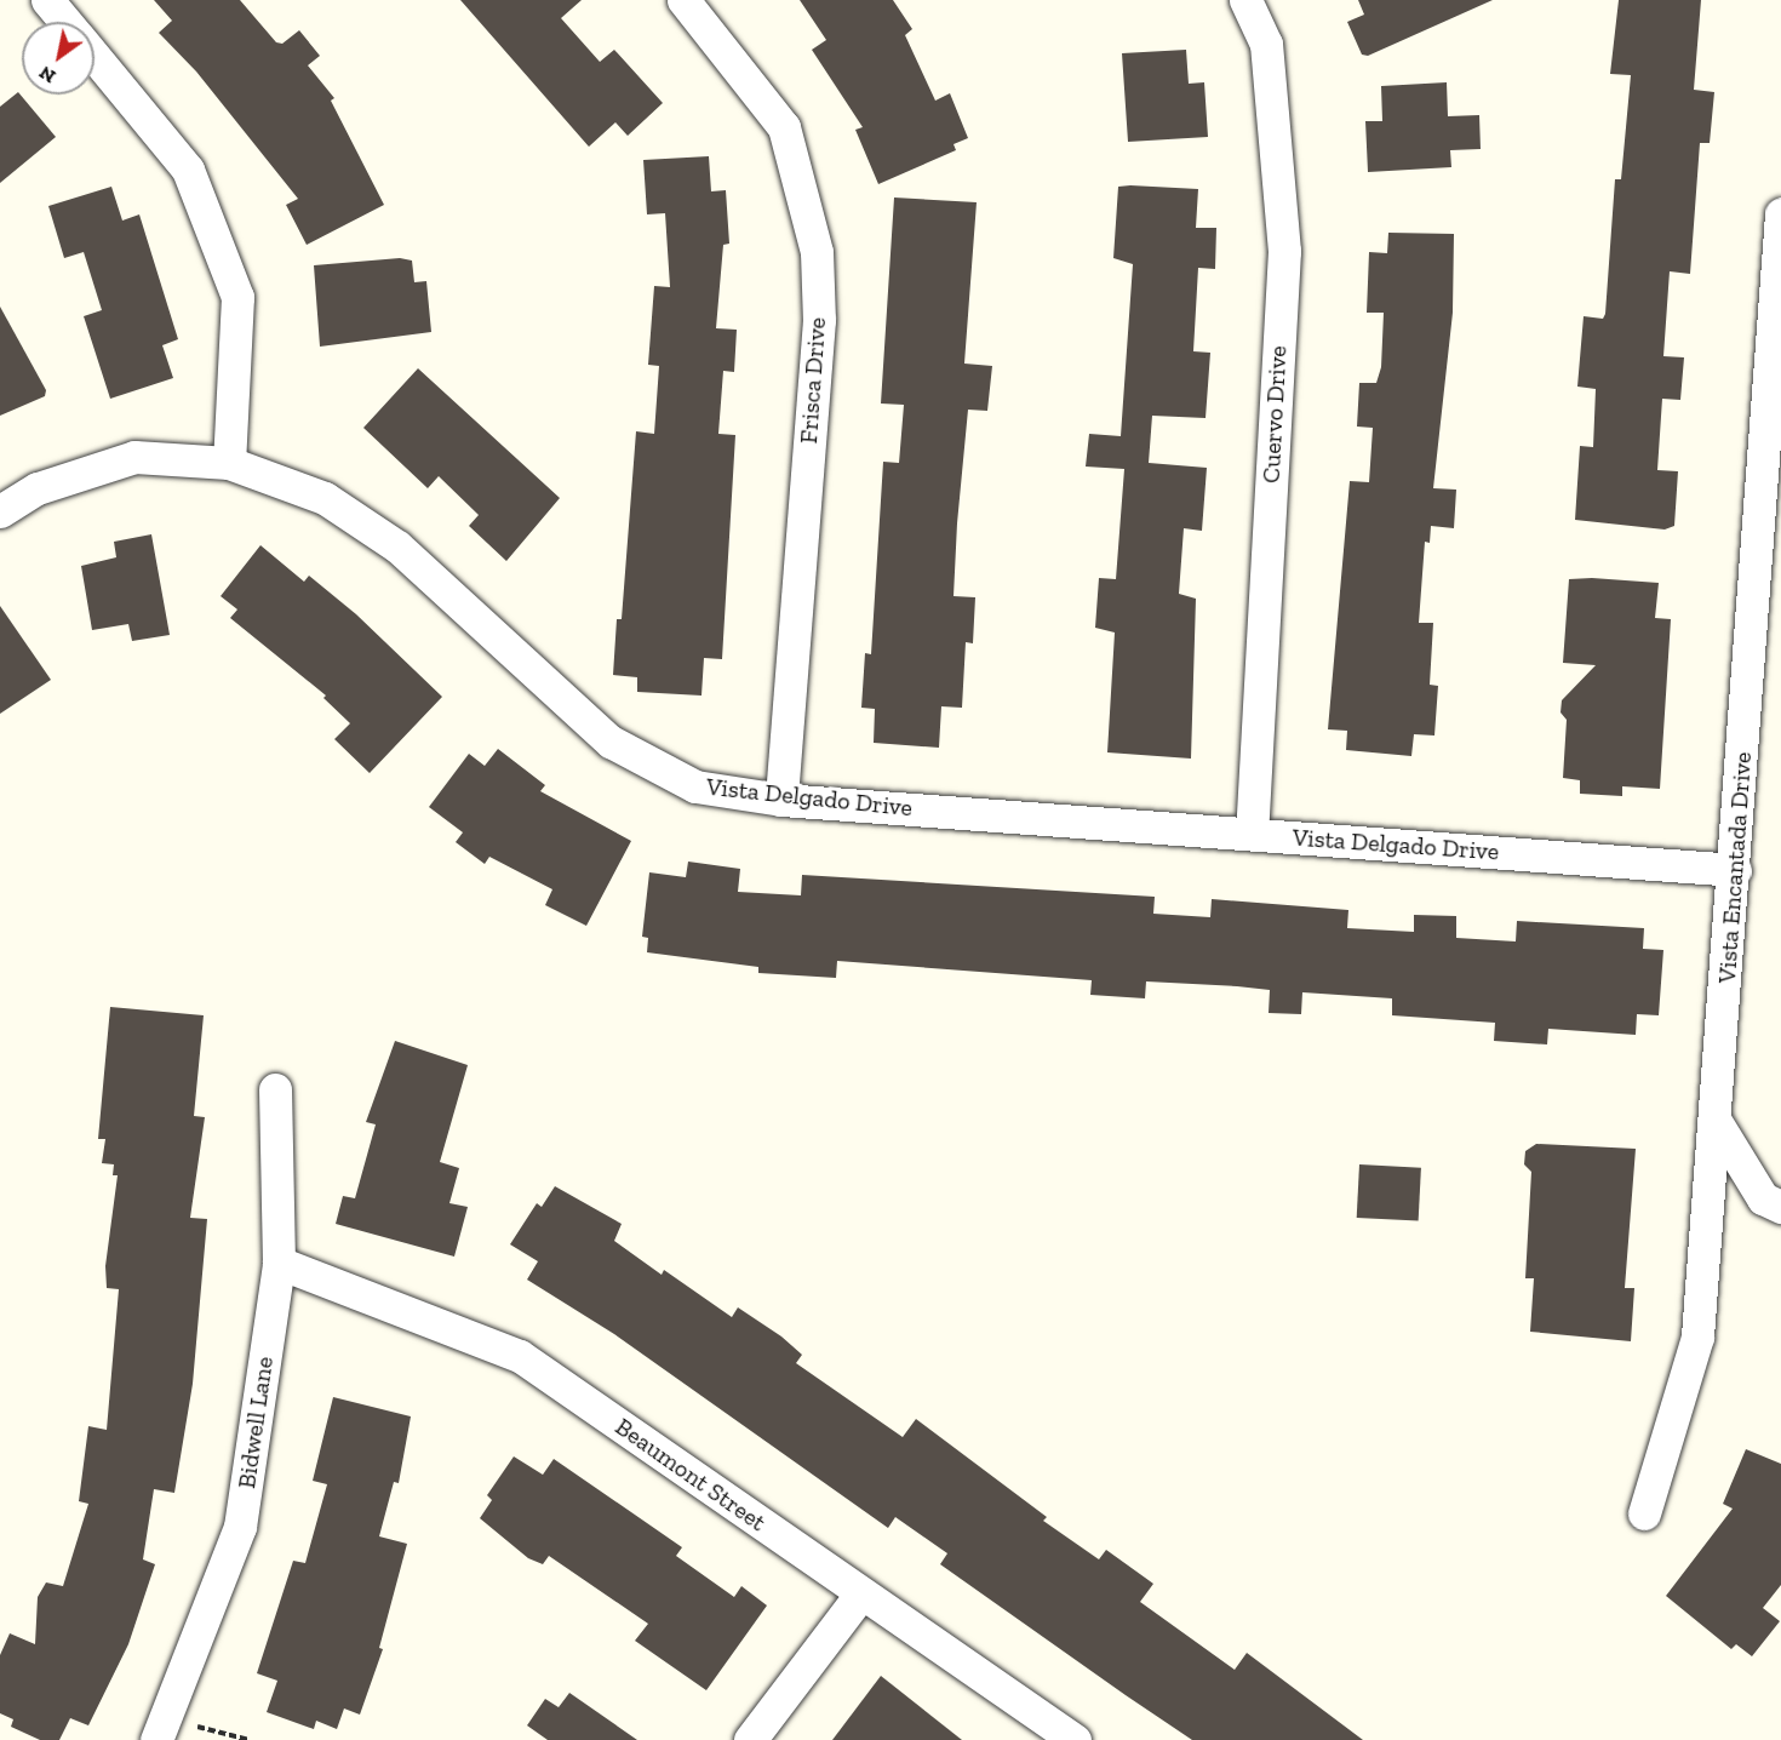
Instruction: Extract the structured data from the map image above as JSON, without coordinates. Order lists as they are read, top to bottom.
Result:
{
  "streets": {
    "street": [
      "Frisca Drive",
      "Cuervo Drive",
      "Vista Delgado Drive",
      "Vista Encantada Drive",
      "Bidwell Lane",
      "Beaumont Street"
    ]
  },
  "crossings": [
    ["Frisca Drive", "Vista Delgado Drive"],
    ["Cuervo Drive", "Vista Delgado Drive"],
    ["Vista Delgado Drive", "Vista Encantada Drive"],
    ["Bidwell Lane", "Beaumont Street"]
  ],
  "north": "bottom left"
}
